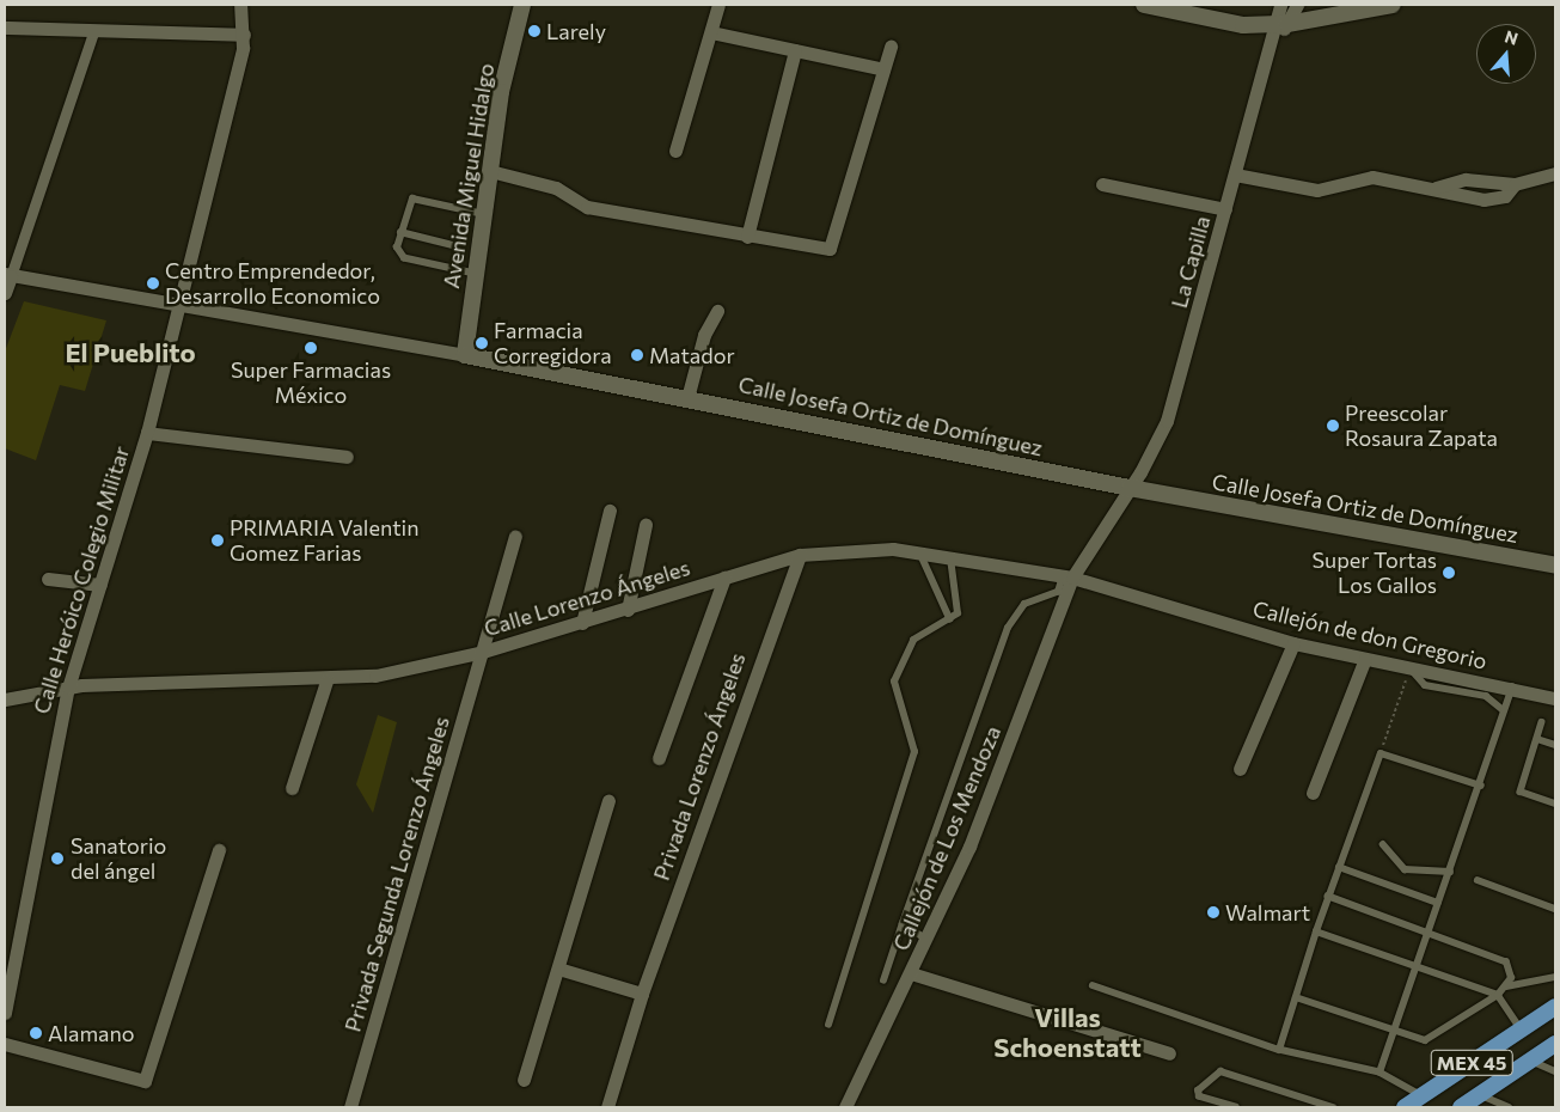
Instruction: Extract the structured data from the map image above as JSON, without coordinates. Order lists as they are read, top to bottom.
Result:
{
  "streets": {
    "highway": ["MEX 45"],
    "street": [
      "Avenida Miguel Hidalgo",
      "La Capilla",
      "Calle Josefa Ortiz de Domínguez",
      "Calle Heróico Colegio Militar",
      "Calle Lorenzo Ángeles",
      "Callejón de don Gregorio",
      "Privada Lorenzo Ángeles",
      "Callejón de Los Mendoza",
      "Privada Segunda Lorenzo Ángeles"
    ]
  },
  "crossings": [
    ["Avenida Miguel Hidalgo", "Calle Josefa Ortiz de Domínguez"],
    ["La Capilla", "Calle Josefa Ortiz de Domínguez"],
    ["Calle Josefa Ortiz de Domínguez", "Calle Heróico Colegio Militar"],
    ["Calle Heróico Colegio Militar", "Calle Lorenzo Ángeles"],
    ["Calle Lorenzo Ángeles", "Callejón de don Gregorio"],
    ["Calle Lorenzo Ángeles", "Privada Lorenzo Ángeles"],
    ["Calle Lorenzo Ángeles", "Callejón de Los Mendoza"],
    ["Calle Lorenzo Ángeles", "Privada Segunda Lorenzo Ángeles"],
    ["Callejón de don Gregorio", "Callejón de Los Mendoza"]
  ],
  "districts": ["El Pueblito", "Villas Schoenstatt"],
  "places": [
    "Larely",
    "Centro Emprendedor, Desarrollo Economico",
    "Farmacia Corregidora",
    "Super Farmacias México",
    "Matador",
    "Preescolar Rosaura Zapata",
    "PRIMARIA Valentin Gomez Farias",
    "Super Tortas Los Gallos",
    "Sanatorio del ángel",
    "Walmart",
    "Alamano"
  ],
  "north": "top"
}
